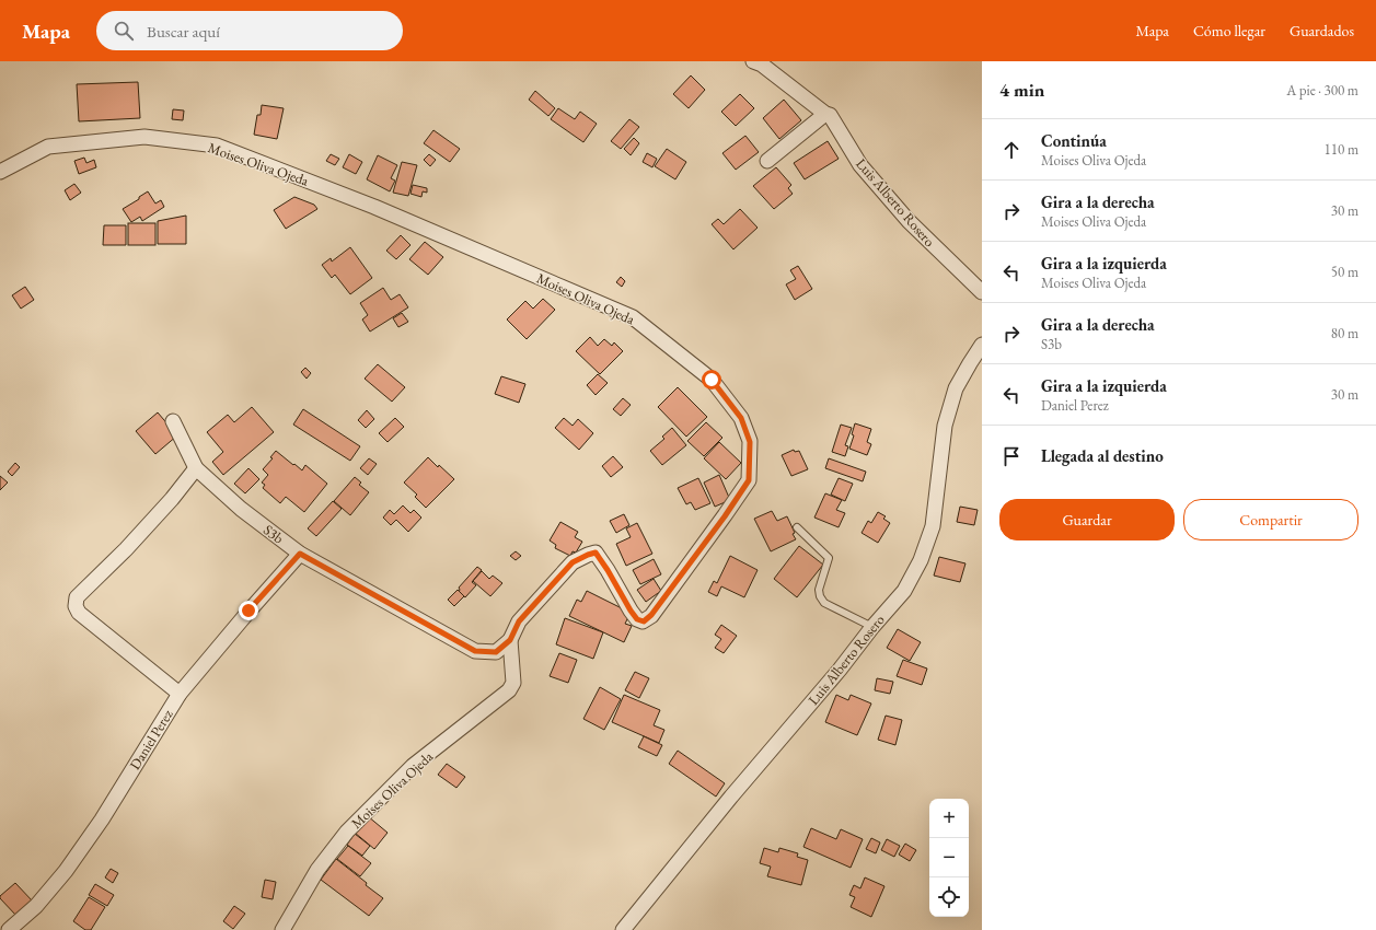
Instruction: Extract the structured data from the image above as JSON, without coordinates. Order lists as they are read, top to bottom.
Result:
{
  "streets": {
    "street": [
      "Moises Oliva Ojeda",
      "Luis Alberto Rosero",
      "S3b",
      "Daniel Perez"
    ]
  },
  "crossings": [
    ["Moises Oliva Ojeda", "S3b"],
    ["S3b", "Daniel Perez"]
  ],
  "page": {
    "header": "Mapa",
    "search": "Buscar aquí",
    "nav": ["Mapa", "Cómo llegar", "Guardados"],
    "heading": ["4 min", "A pie · 300 m"],
    "list": [
      ["Continúa", "Moises Oliva Ojeda", "110 m"],
      ["Gira a la derecha", "Moises Oliva Ojeda", "30 m"],
      ["Gira a la izquierda", "Moises Oliva Ojeda", "50 m"],
      ["Gira a la derecha", "S3b", "80 m"],
      ["Gira a la izquierda", "Daniel Perez", "30 m"],
      "Llegada al destino"
    ],
    "buttons": ["Guardar", "Compartir"],
    "map_buttons": ["+", "−"]
  }
}
